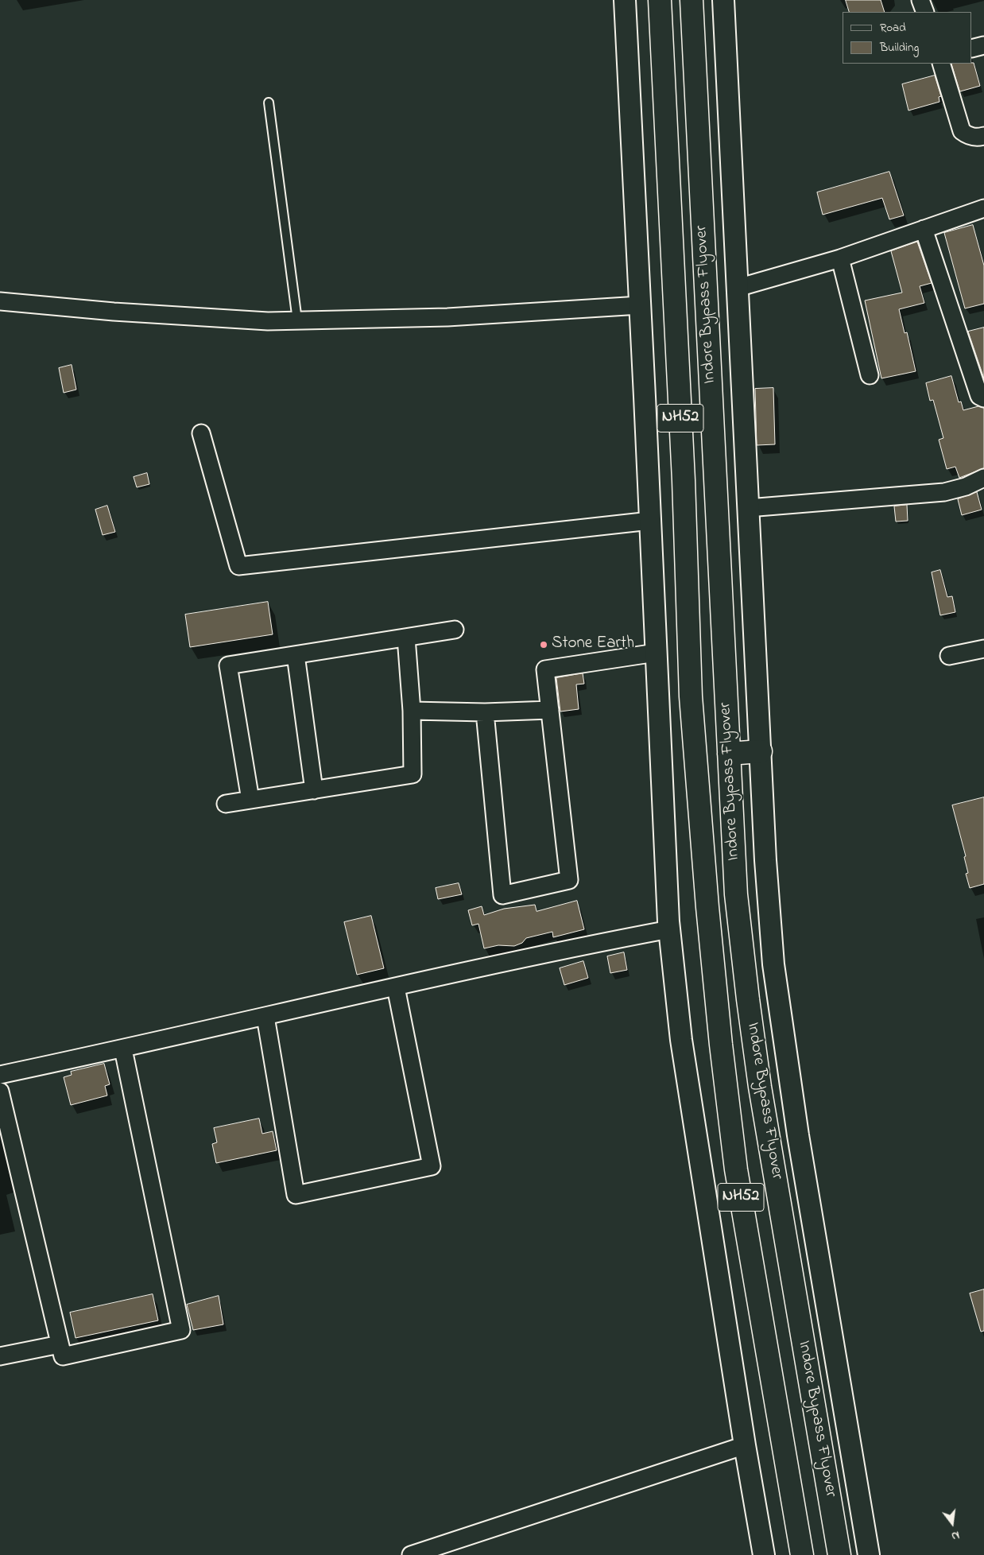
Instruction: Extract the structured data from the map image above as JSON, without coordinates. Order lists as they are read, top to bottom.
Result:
{
  "streets": {
    "highway": ["Indore Bypass Flyover", "NH52"]
  },
  "places": ["Stone Earth"],
  "legend": ["Road", "Building"],
  "north": "bottom"
}
